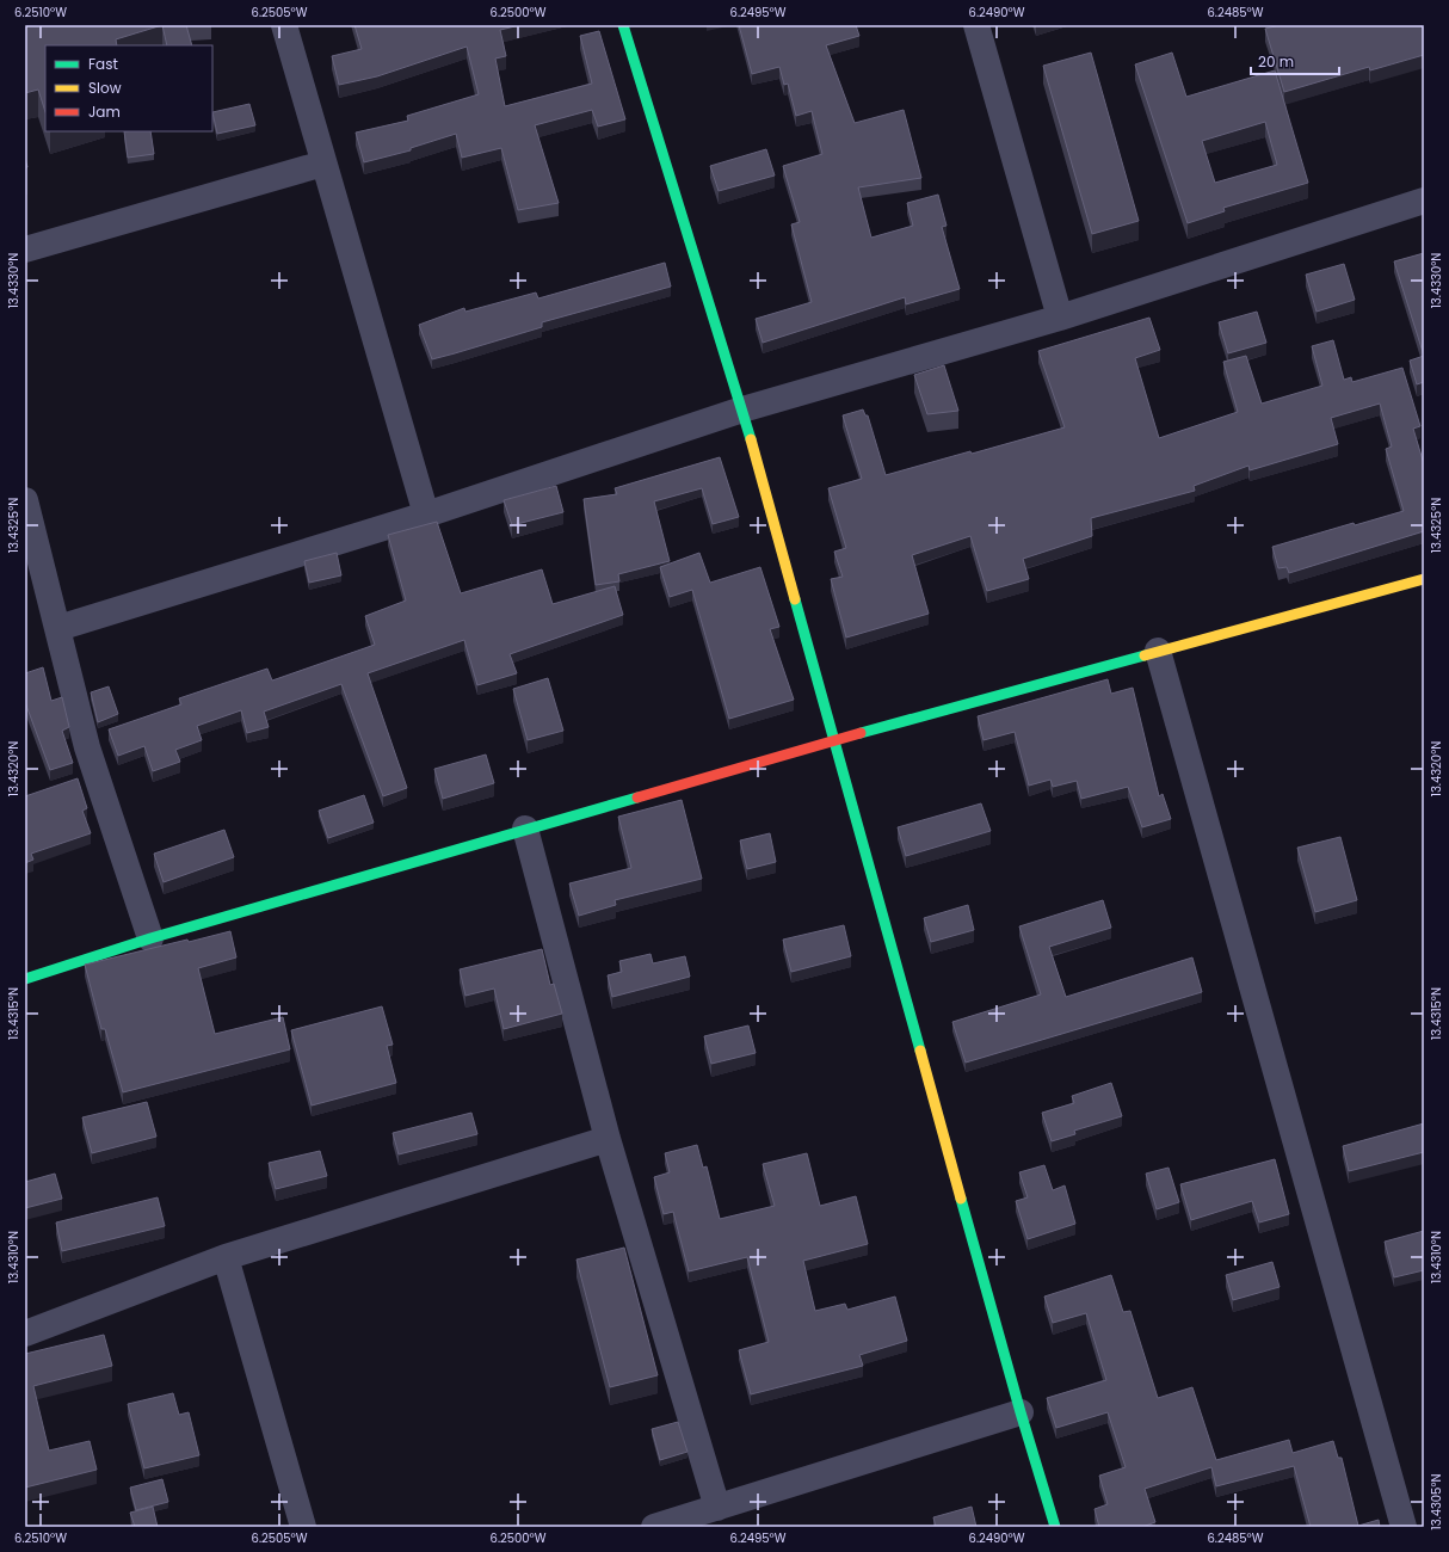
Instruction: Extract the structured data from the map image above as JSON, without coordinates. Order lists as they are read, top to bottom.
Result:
{
  "legend": ["Fast", "Slow", "Jam"],
  "scale_bar": "20 m",
  "coordinates": [
    "6.2510°W",
    "6.2505°W",
    "6.2500°W",
    "6.2495°W",
    "6.2490°W",
    "6.2485°W",
    "13.4330°N",
    "13.4325°N",
    "13.4320°N",
    "13.4315°N",
    "13.4310°N",
    "13.4305°N"
  ]
}
